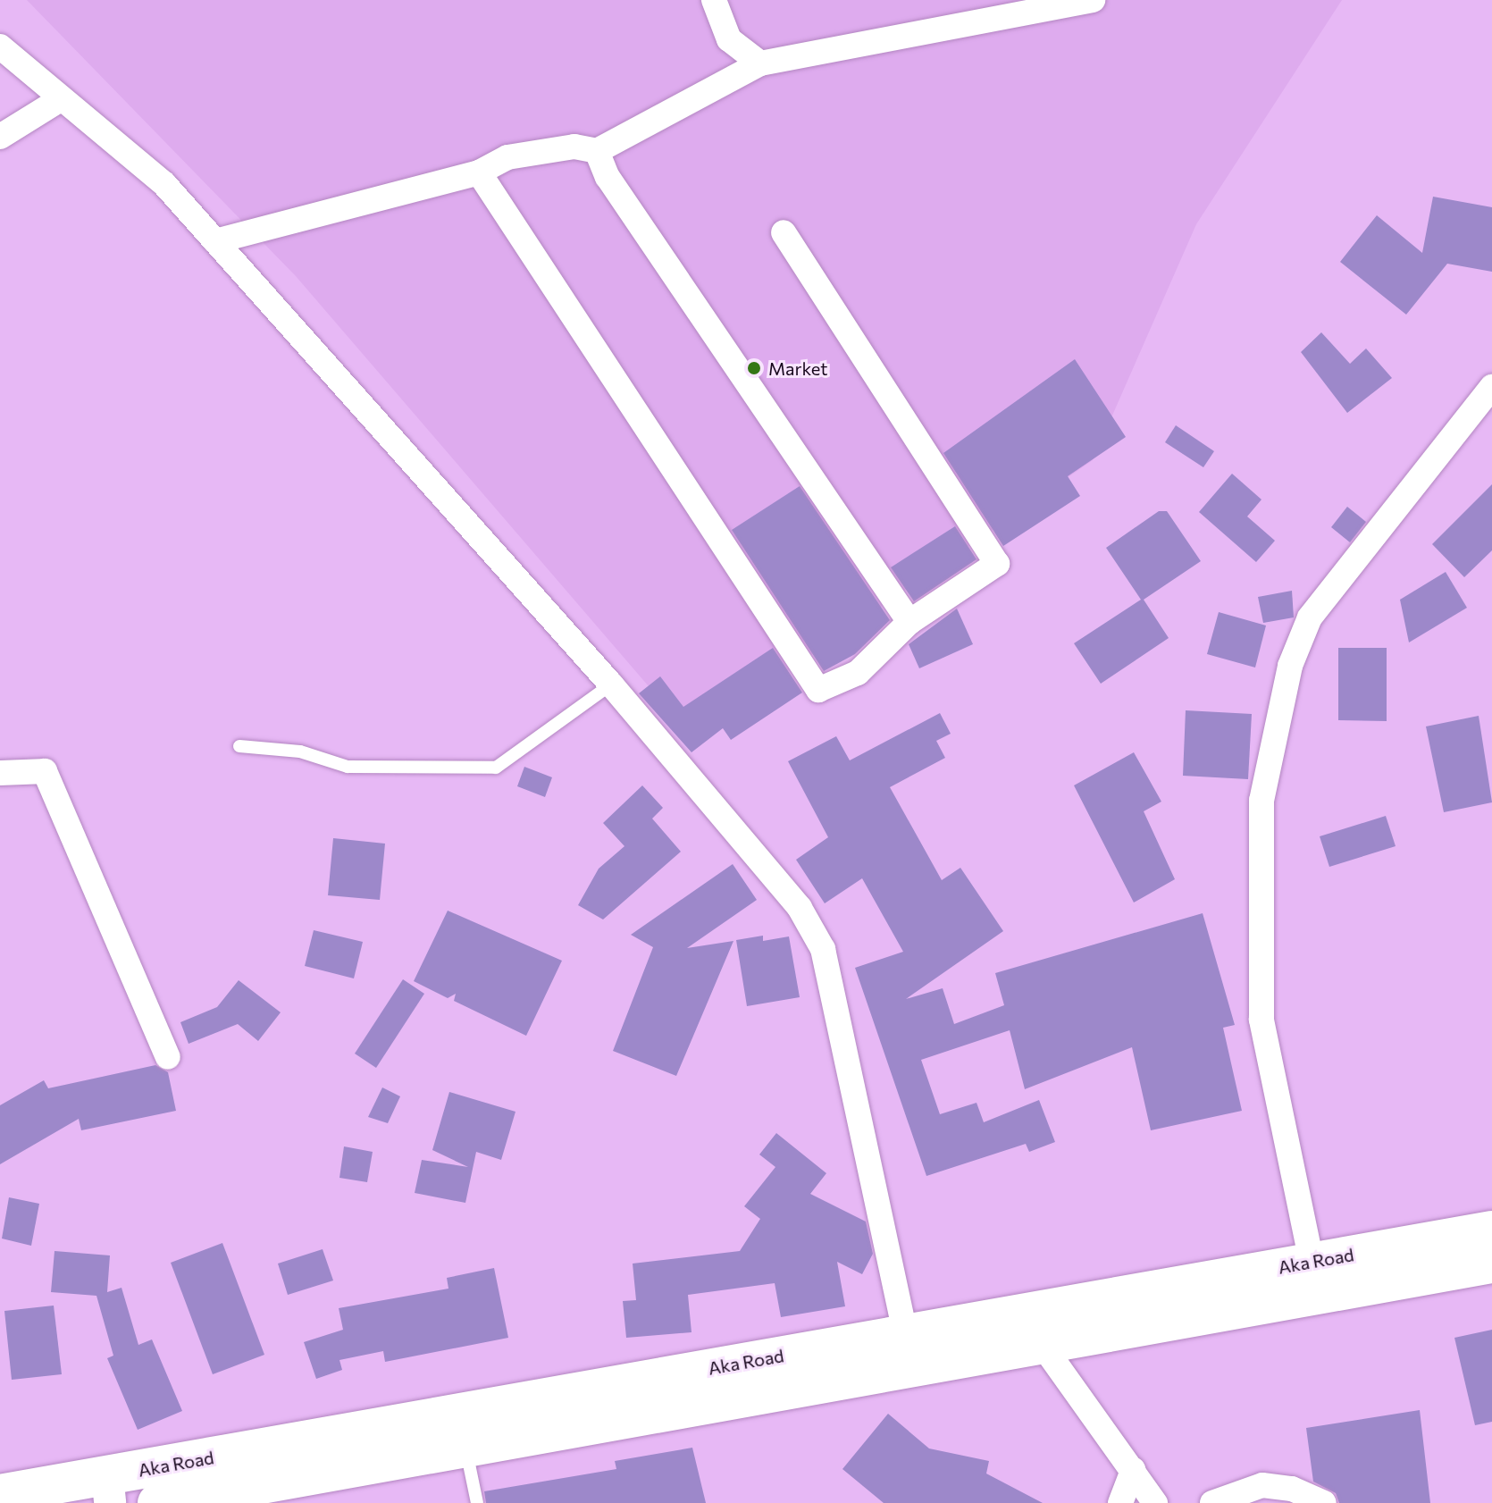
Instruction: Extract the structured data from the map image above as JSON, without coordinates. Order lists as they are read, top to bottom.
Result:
{
  "streets": {
    "main road": ["Aka Road"]
  },
  "places": ["Market"]
}
